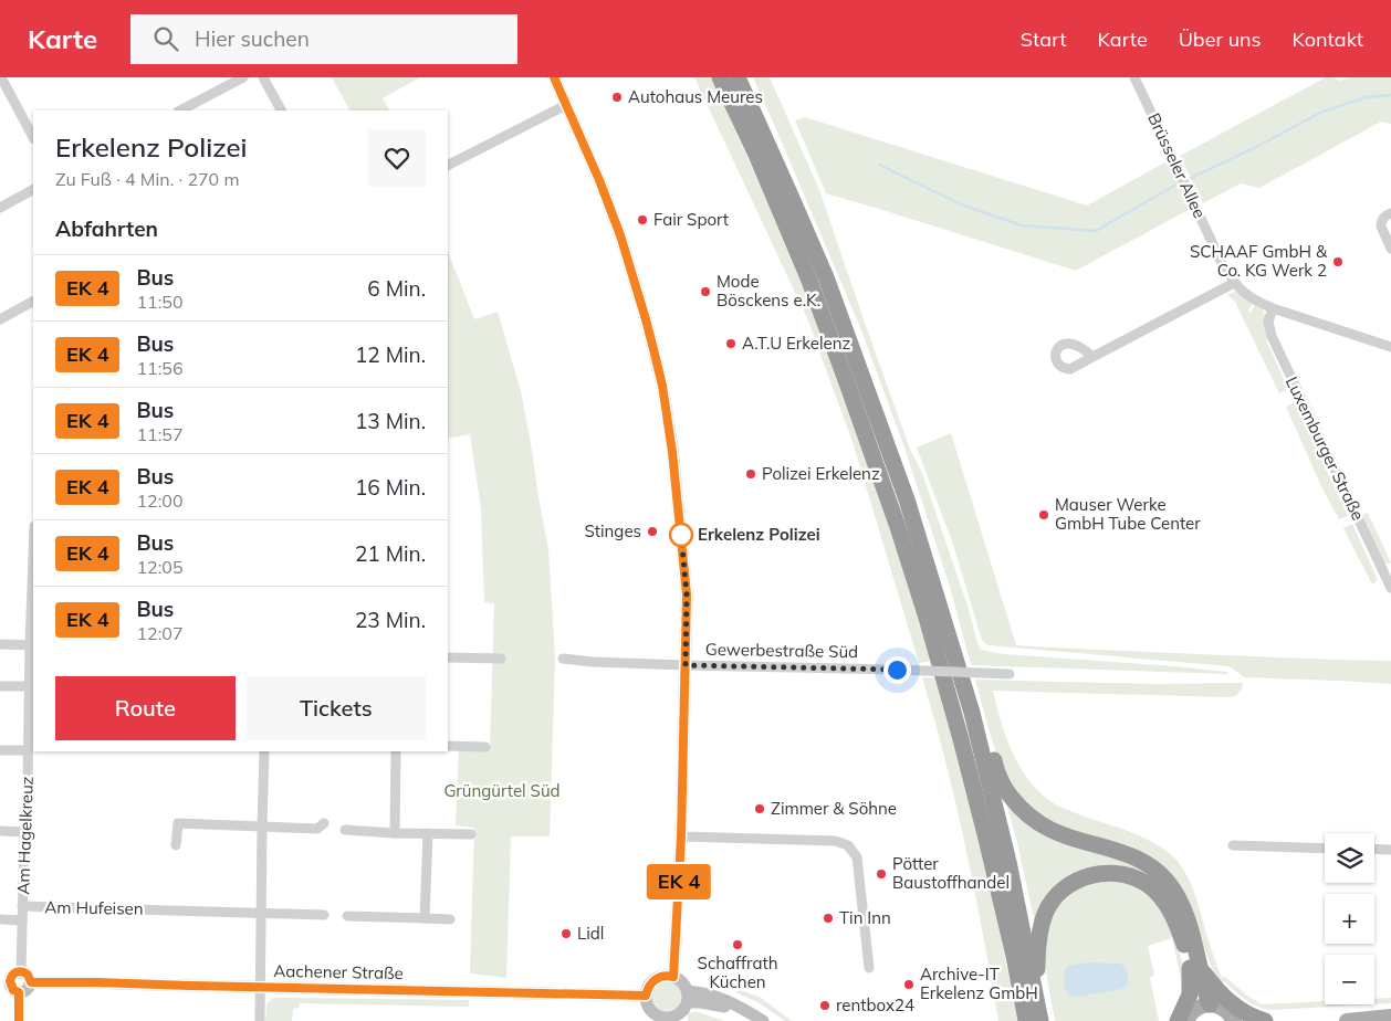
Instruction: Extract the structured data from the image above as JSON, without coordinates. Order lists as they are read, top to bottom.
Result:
{
  "streets": {
    "street": [
      "Brüsseler Allee",
      "Luxemburger Straße",
      "Gewerbestraße Süd",
      "Am Hagelkreuz",
      "Am Hufeisen",
      "Aachener Straße"
    ]
  },
  "crossings": [
    ["Brüsseler Allee", "Luxemburger Straße"],
    ["Gewerbestraße Süd", "Aachener Straße"],
    ["Am Hagelkreuz", "Am Hufeisen"],
    ["Am Hagelkreuz", "Aachener Straße"]
  ],
  "parks": ["Grüngürtel Süd"],
  "places": [
    "Autohaus Meures",
    "Fair Sport",
    "SCHAAF GmbH & Co. KG Werk 2",
    "Mode Bösckens e.K.",
    "A.T.U Erkelenz",
    "Polizei Erkelenz",
    "Mauser Werke GmbH Tube Center",
    "Stinges",
    "Erkelenz Polizei",
    "Zimmer & Söhne",
    "Pötter Baustoffhandel",
    "Tin Inn",
    "Lidl",
    "Schaffrath Küchen",
    "Archive-IT Erkelenz GmbH",
    "rentbox24"
  ],
  "page": {
    "header": "Karte",
    "search": "Hier suchen",
    "nav": [
      "Start",
      "Karte",
      "Über uns",
      "Kontakt"
    ],
    "on_map": "EK 4",
    "heading": [
      ["Erkelenz Polizei", "Zu Fuß · 4 Min. · 270 m"],
      "Abfahrten"
    ],
    "list": [
      {
        "mark": "EK 4",
        "name": "Bus",
        "note": "11:50",
        "value": "6 Min."
      },
      {
        "mark": "EK 4",
        "name": "Bus",
        "note": "11:56",
        "value": "12 Min."
      },
      {
        "mark": "EK 4",
        "name": "Bus",
        "note": "11:57",
        "value": "13 Min."
      },
      {
        "mark": "EK 4",
        "name": "Bus",
        "note": "12:00",
        "value": "16 Min."
      },
      {
        "mark": "EK 4",
        "name": "Bus",
        "note": "12:05",
        "value": "21 Min."
      },
      {
        "mark": "EK 4",
        "name": "Bus",
        "note": "12:07",
        "value": "23 Min."
      }
    ],
    "buttons": ["Route", "Tickets"],
    "map_buttons": ["+", "−"]
  }
}
